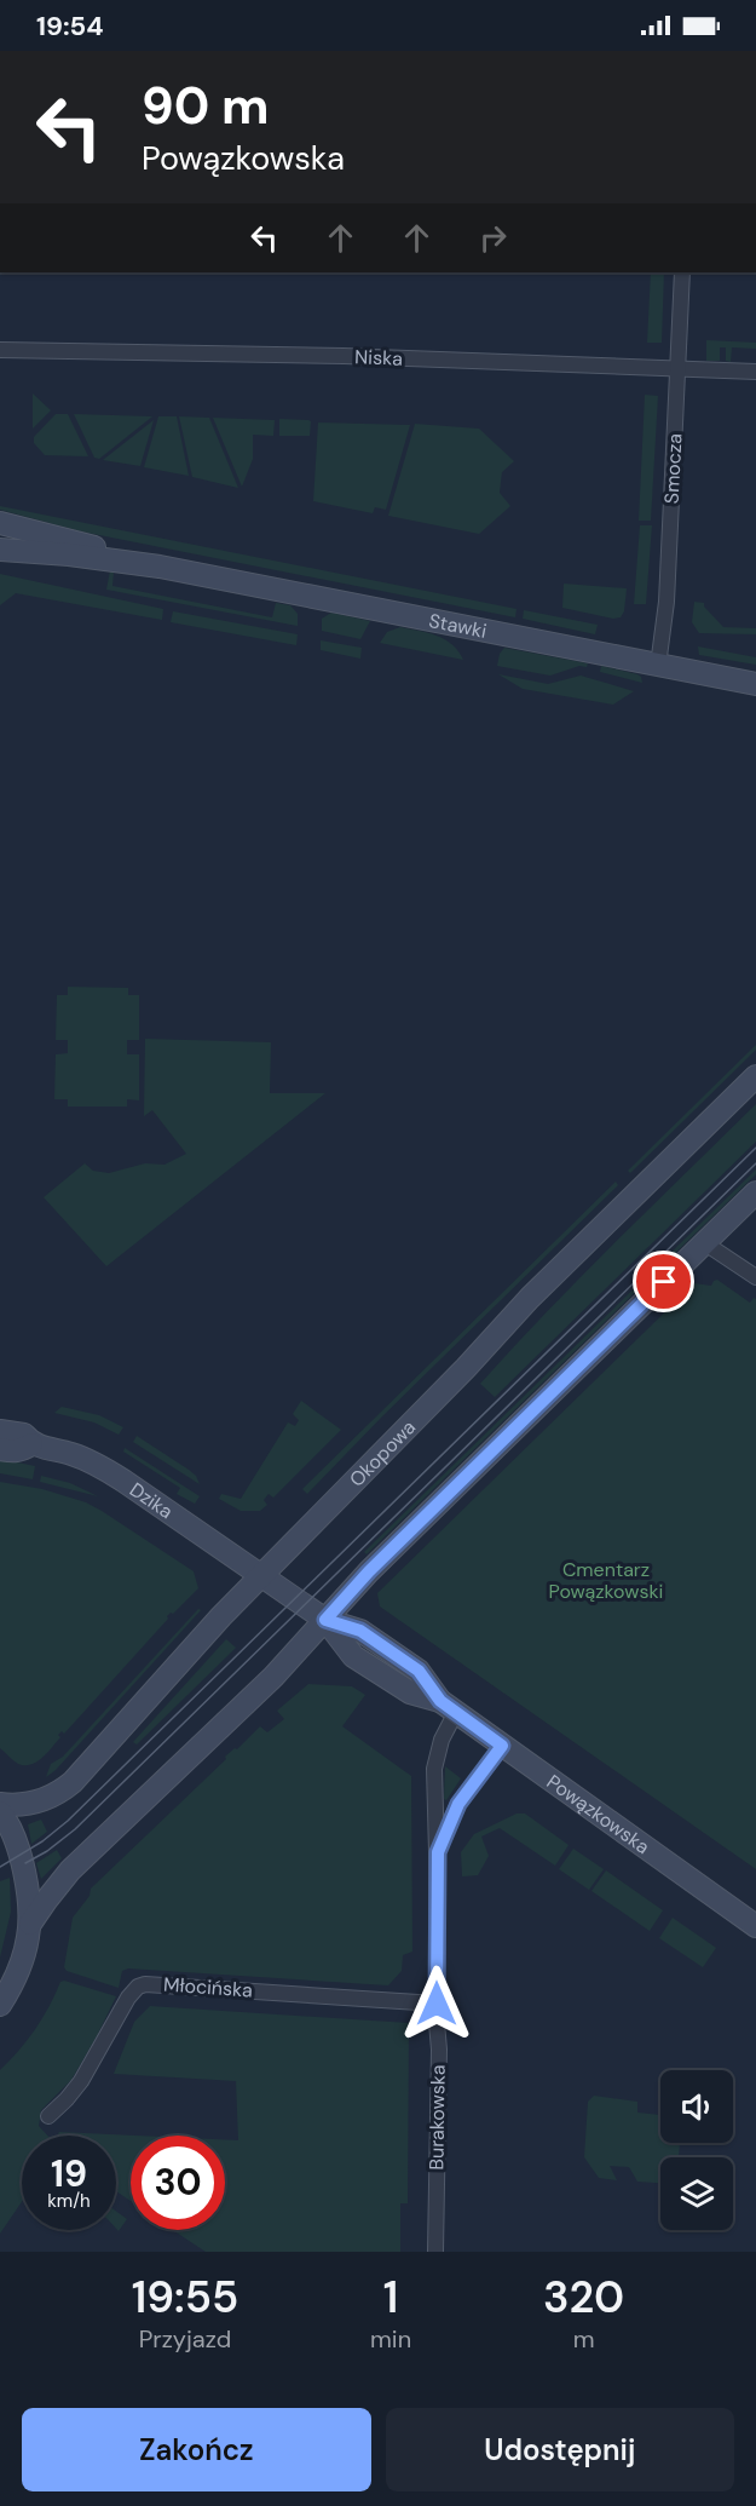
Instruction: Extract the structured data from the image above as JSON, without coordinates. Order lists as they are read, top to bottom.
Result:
{
  "streets": {
    "main road": [
      "Stawki",
      "Okopowa",
      "Dzika",
      "Powązkowska"
    ],
    "street": [
      "Niska",
      "Smocza",
      "Młocińska",
      "Burakowska"
    ]
  },
  "crossings": [
    ["Niska", "Smocza"],
    ["Smocza", "Stawki"],
    ["Okopowa", "Dzika"],
    ["Okopowa", "Powązkowska"],
    ["Dzika", "Powązkowska"],
    ["Powązkowska", "Burakowska"],
    ["Młocińska", "Burakowska"]
  ],
  "parks": ["Cmentarz Powązkowski"],
  "page": {
    "status": "19:54",
    "turn": ["90 m", "Powązkowska"],
    "speed": "19 km/h",
    "limit": "30",
    "eta": [
      "19:55",
      "Przyjazd",
      "1",
      "min",
      "320",
      "m"
    ],
    "buttons": ["Zakończ", "Udostępnij"]
  }
}
